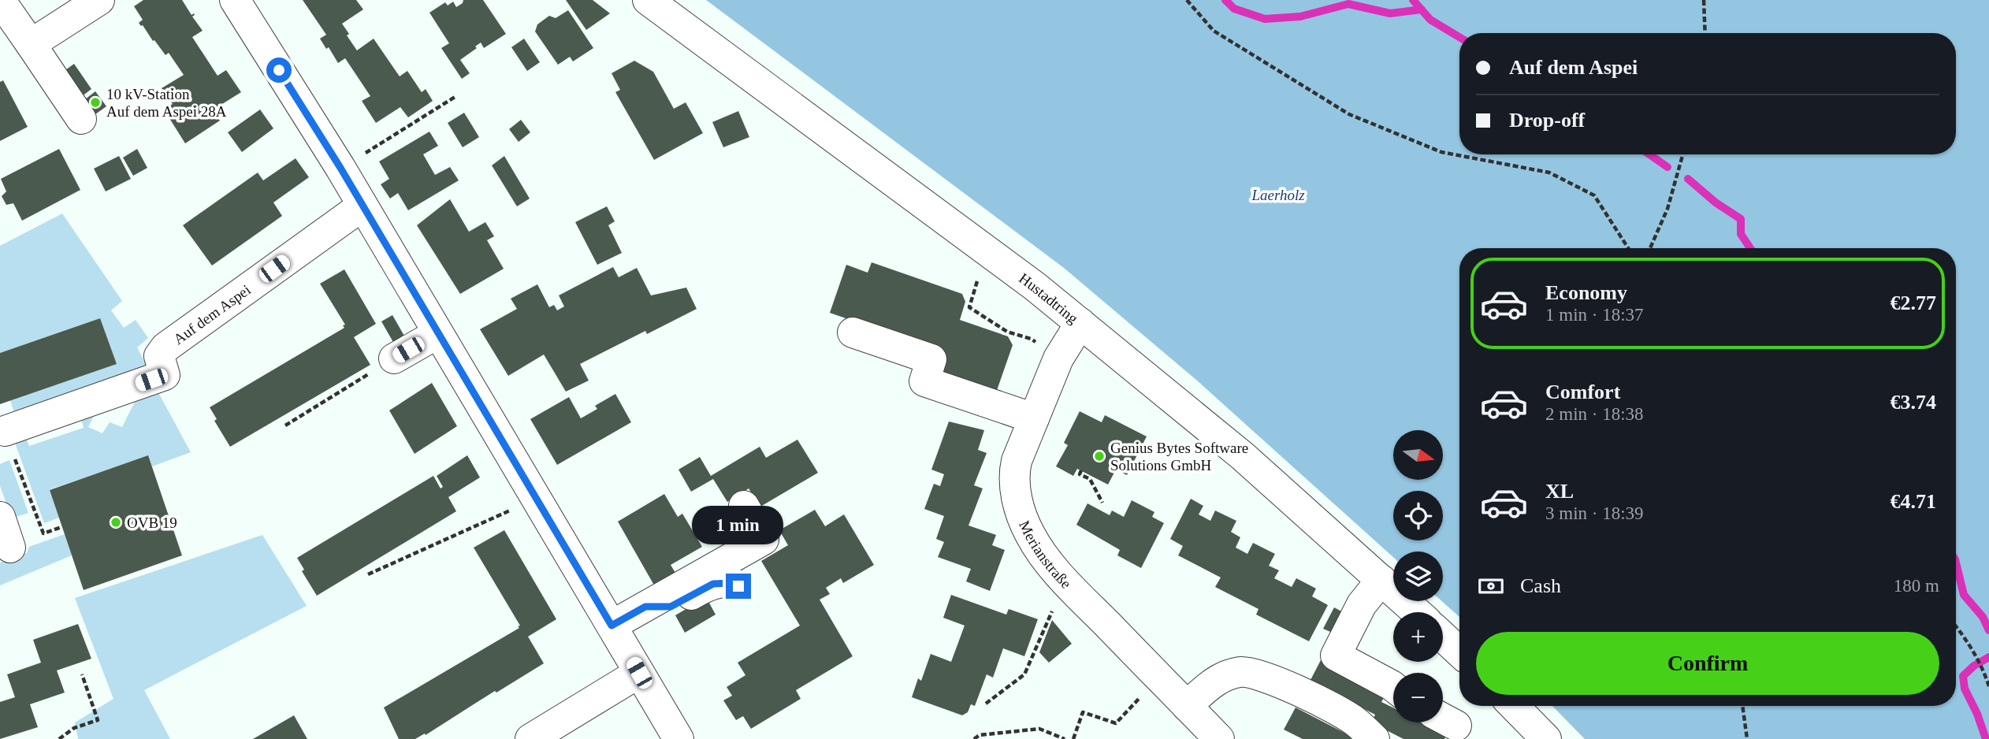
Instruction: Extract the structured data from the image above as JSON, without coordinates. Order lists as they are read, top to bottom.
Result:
{
  "streets": {
    "street": ["Hustadtring", "Auf dem Aspei", "Merianstraße"]
  },
  "crossings": [
    ["Hustadtring", "Merianstraße"]
  ],
  "parks": ["Laerholz"],
  "places": ["10 kV-Station Auf dem Aspei 28A", "Genius Bytes Software Solutions GmbH", "OVB 19"],
  "north": "right",
  "page": {
    "banner": ["Auf dem Aspei", "Drop-off"],
    "list": [
      {
        "name": "Economy",
        "note": "1 min · 18:37",
        "value": "€2.77"
      },
      {
        "name": "Comfort",
        "note": "2 min · 18:38",
        "value": "€3.74"
      },
      {
        "name": "XL",
        "note": "3 min · 18:39",
        "value": "€4.71"
      }
    ],
    "map_buttons": ["+", "−"],
    "bubble": "1 min",
    "pay": ["Cash", "180 m"],
    "buttons": "Confirm"
  }
}
